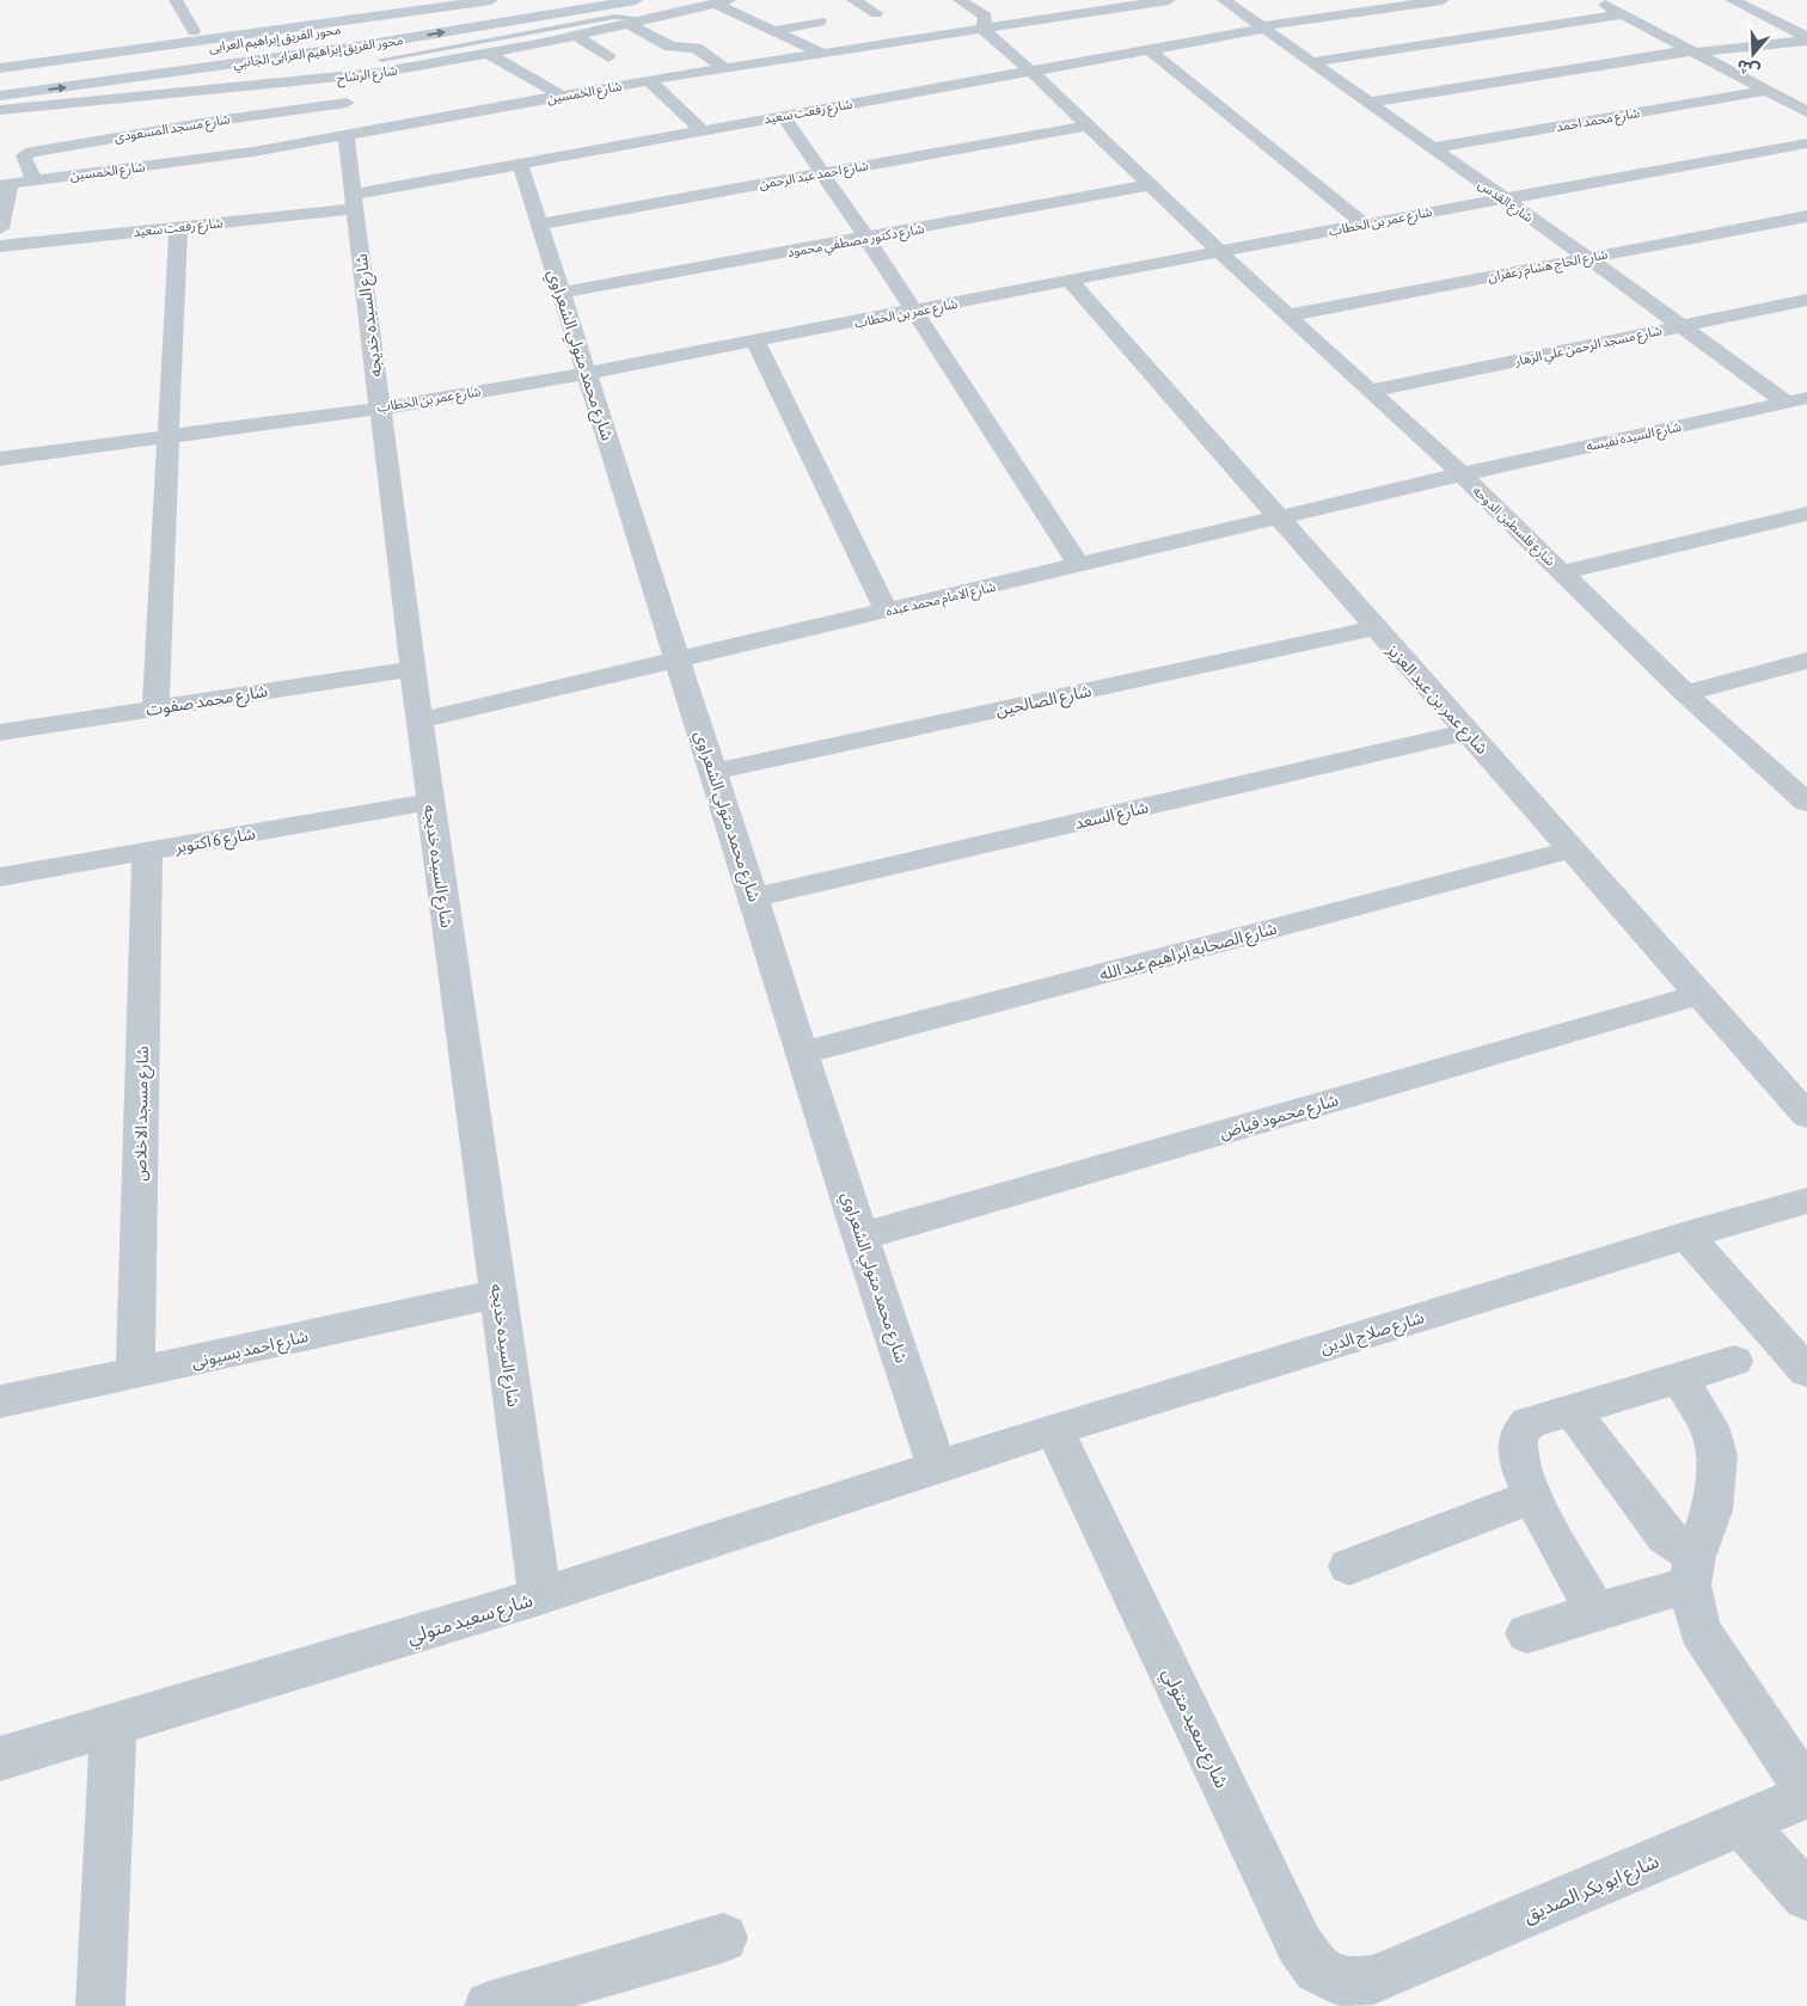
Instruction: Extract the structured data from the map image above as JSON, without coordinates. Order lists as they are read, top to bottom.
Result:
{
  "streets": {
    "main road": ["محور الفريق إبراهيم العرابى", "محور الفريق إبراهيم العرابى الجانبي"],
    "street": [
      "شارع الرشاح",
      "شارع الخمسين",
      "شارع رفعت سعيد",
      "شارع محمد احمد",
      "شارع مسجد المسعودى",
      "شارع احمد عبد الرحمن",
      "شارع القدس",
      "شارع عمر بن الخطاب",
      "شارع دكتور مصطفي محمود",
      "شارع الحاج هشام زعفران",
      "شارع السيده خديجه",
      "شارع مسجد الرحمن علي الزهار",
      "شارع محمد متولي الشعراوي",
      "شارع السيده نفيسه",
      "شارع فلسطين الدوحه",
      "شارع الامام محمد عبده",
      "شارع عمر بن عبد العزيز",
      "شارع محمد صفوت",
      "شارع الصالحين",
      "شارع السعد",
      "شارع 6 اكتوبر",
      "شارع الصحابه ابراهيم عبد الله",
      "شارع مسجد الاخلاص",
      "شارع محمود فياض",
      "شارع صلاح الدين",
      "شارع احمد بسيونى",
      "شارع سعيد متولي",
      "شارع ابو بكر الصديق"
    ]
  },
  "crossings": [
    ["شارع الخمسين", "شارع مسجد المسعودى"],
    ["شارع الخمسين", "شارع السيده خديجه"],
    ["شارع الخمسين", "شارع فلسطين الدوحه"],
    ["شارع رفعت سعيد", "شارع القدس"],
    ["شارع رفعت سعيد", "شارع السيده خديجه"],
    ["شارع رفعت سعيد", "شارع محمد متولي الشعراوي"],
    ["شارع رفعت سعيد", "شارع فلسطين الدوحه"],
    ["شارع محمد احمد", "شارع القدس"],
    ["شارع احمد عبد الرحمن", "شارع محمد متولي الشعراوي"],
    ["شارع احمد عبد الرحمن", "شارع فلسطين الدوحه"],
    ["شارع القدس", "شارع عمر بن الخطاب"],
    ["شارع القدس", "شارع الحاج هشام زعفران"],
    ["شارع القدس", "شارع مسجد الرحمن علي الزهار"],
    ["شارع القدس", "شارع السيده نفيسه"],
    ["شارع عمر بن الخطاب", "شارع السيده خديجه"],
    ["شارع عمر بن الخطاب", "شارع محمد متولي الشعراوي"],
    ["شارع عمر بن الخطاب", "شارع فلسطين الدوحه"],
    ["شارع عمر بن الخطاب", "شارع عمر بن عبد العزيز"],
    ["شارع دكتور مصطفي محمود", "شارع محمد متولي الشعراوي"],
    ["شارع دكتور مصطفي محمود", "شارع فلسطين الدوحه"],
    ["شارع الحاج هشام زعفران", "شارع فلسطين الدوحه"],
    ["شارع السيده خديجه", "شارع الامام محمد عبده"],
    ["شارع السيده خديجه", "شارع محمد صفوت"],
    ["شارع السيده خديجه", "شارع 6 اكتوبر"],
    ["شارع السيده خديجه", "شارع احمد بسيونى"],
    ["شارع السيده خديجه", "شارع سعيد متولي"],
    ["شارع مسجد الرحمن علي الزهار", "شارع فلسطين الدوحه"],
    ["شارع محمد متولي الشعراوي", "شارع الامام محمد عبده"],
    ["شارع محمد متولي الشعراوي", "شارع الصالحين"],
    ["شارع محمد متولي الشعراوي", "شارع السعد"],
    ["شارع محمد متولي الشعراوي", "شارع الصحابه ابراهيم عبد الله"],
    ["شارع محمد متولي الشعراوي", "شارع محمود فياض"],
    ["شارع محمد متولي الشعراوي", "شارع صلاح الدين"],
    ["شارع محمد متولي الشعراوي", "شارع سعيد متولي"],
    ["شارع السيده نفيسه", "شارع فلسطين الدوحه"],
    ["شارع السيده نفيسه", "شارع الامام محمد عبده"],
    ["شارع فلسطين الدوحه", "شارع الامام محمد عبده"],
    ["شارع الامام محمد عبده", "شارع عمر بن عبد العزيز"],
    ["شارع عمر بن عبد العزيز", "شارع الصالحين"],
    ["شارع عمر بن عبد العزيز", "شارع السعد"],
    ["شارع عمر بن عبد العزيز", "شارع الصحابه ابراهيم عبد الله"],
    ["شارع عمر بن عبد العزيز", "شارع محمود فياض"],
    ["شارع 6 اكتوبر", "شارع مسجد الاخلاص"],
    ["شارع مسجد الاخلاص", "شارع احمد بسيونى"],
    ["شارع صلاح الدين", "شارع سعيد متولي"],
    ["شارع سعيد متولي", "شارع ابو بكر الصديق"]
  ],
  "north": "bottom"
}
